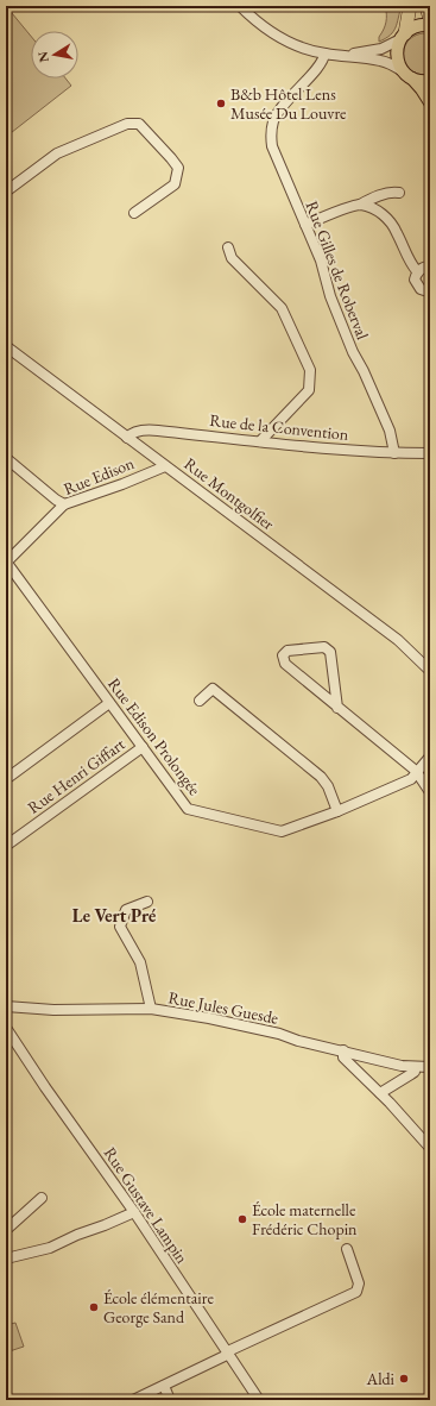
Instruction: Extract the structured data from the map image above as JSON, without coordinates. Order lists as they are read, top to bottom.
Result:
{
  "streets": {
    "street": [
      "Rue Gilles de Roberval",
      "Rue de la Convention",
      "Rue Edison",
      "Rue Montgolfier",
      "Rue Edison Prolongée",
      "Rue Henri Giffart",
      "Rue Jules Guesde",
      "Rue Gustave Lampin"
    ]
  },
  "crossings": [
    ["Rue Gilles de Roberval", "Rue de la Convention"],
    ["Rue de la Convention", "Rue Montgolfier"],
    ["Rue Edison", "Rue Montgolfier"],
    ["Rue Edison", "Rue Edison Prolongée"],
    ["Rue Edison Prolongée", "Rue Henri Giffart"]
  ],
  "districts": ["Le Vert Pré"],
  "places": [
    "B&b Hôtel Lens Musée Du Louvre",
    "École maternelle Frédéric Chopin",
    "École élémentaire George Sand",
    "Aldi"
  ],
  "north": "left"
}
